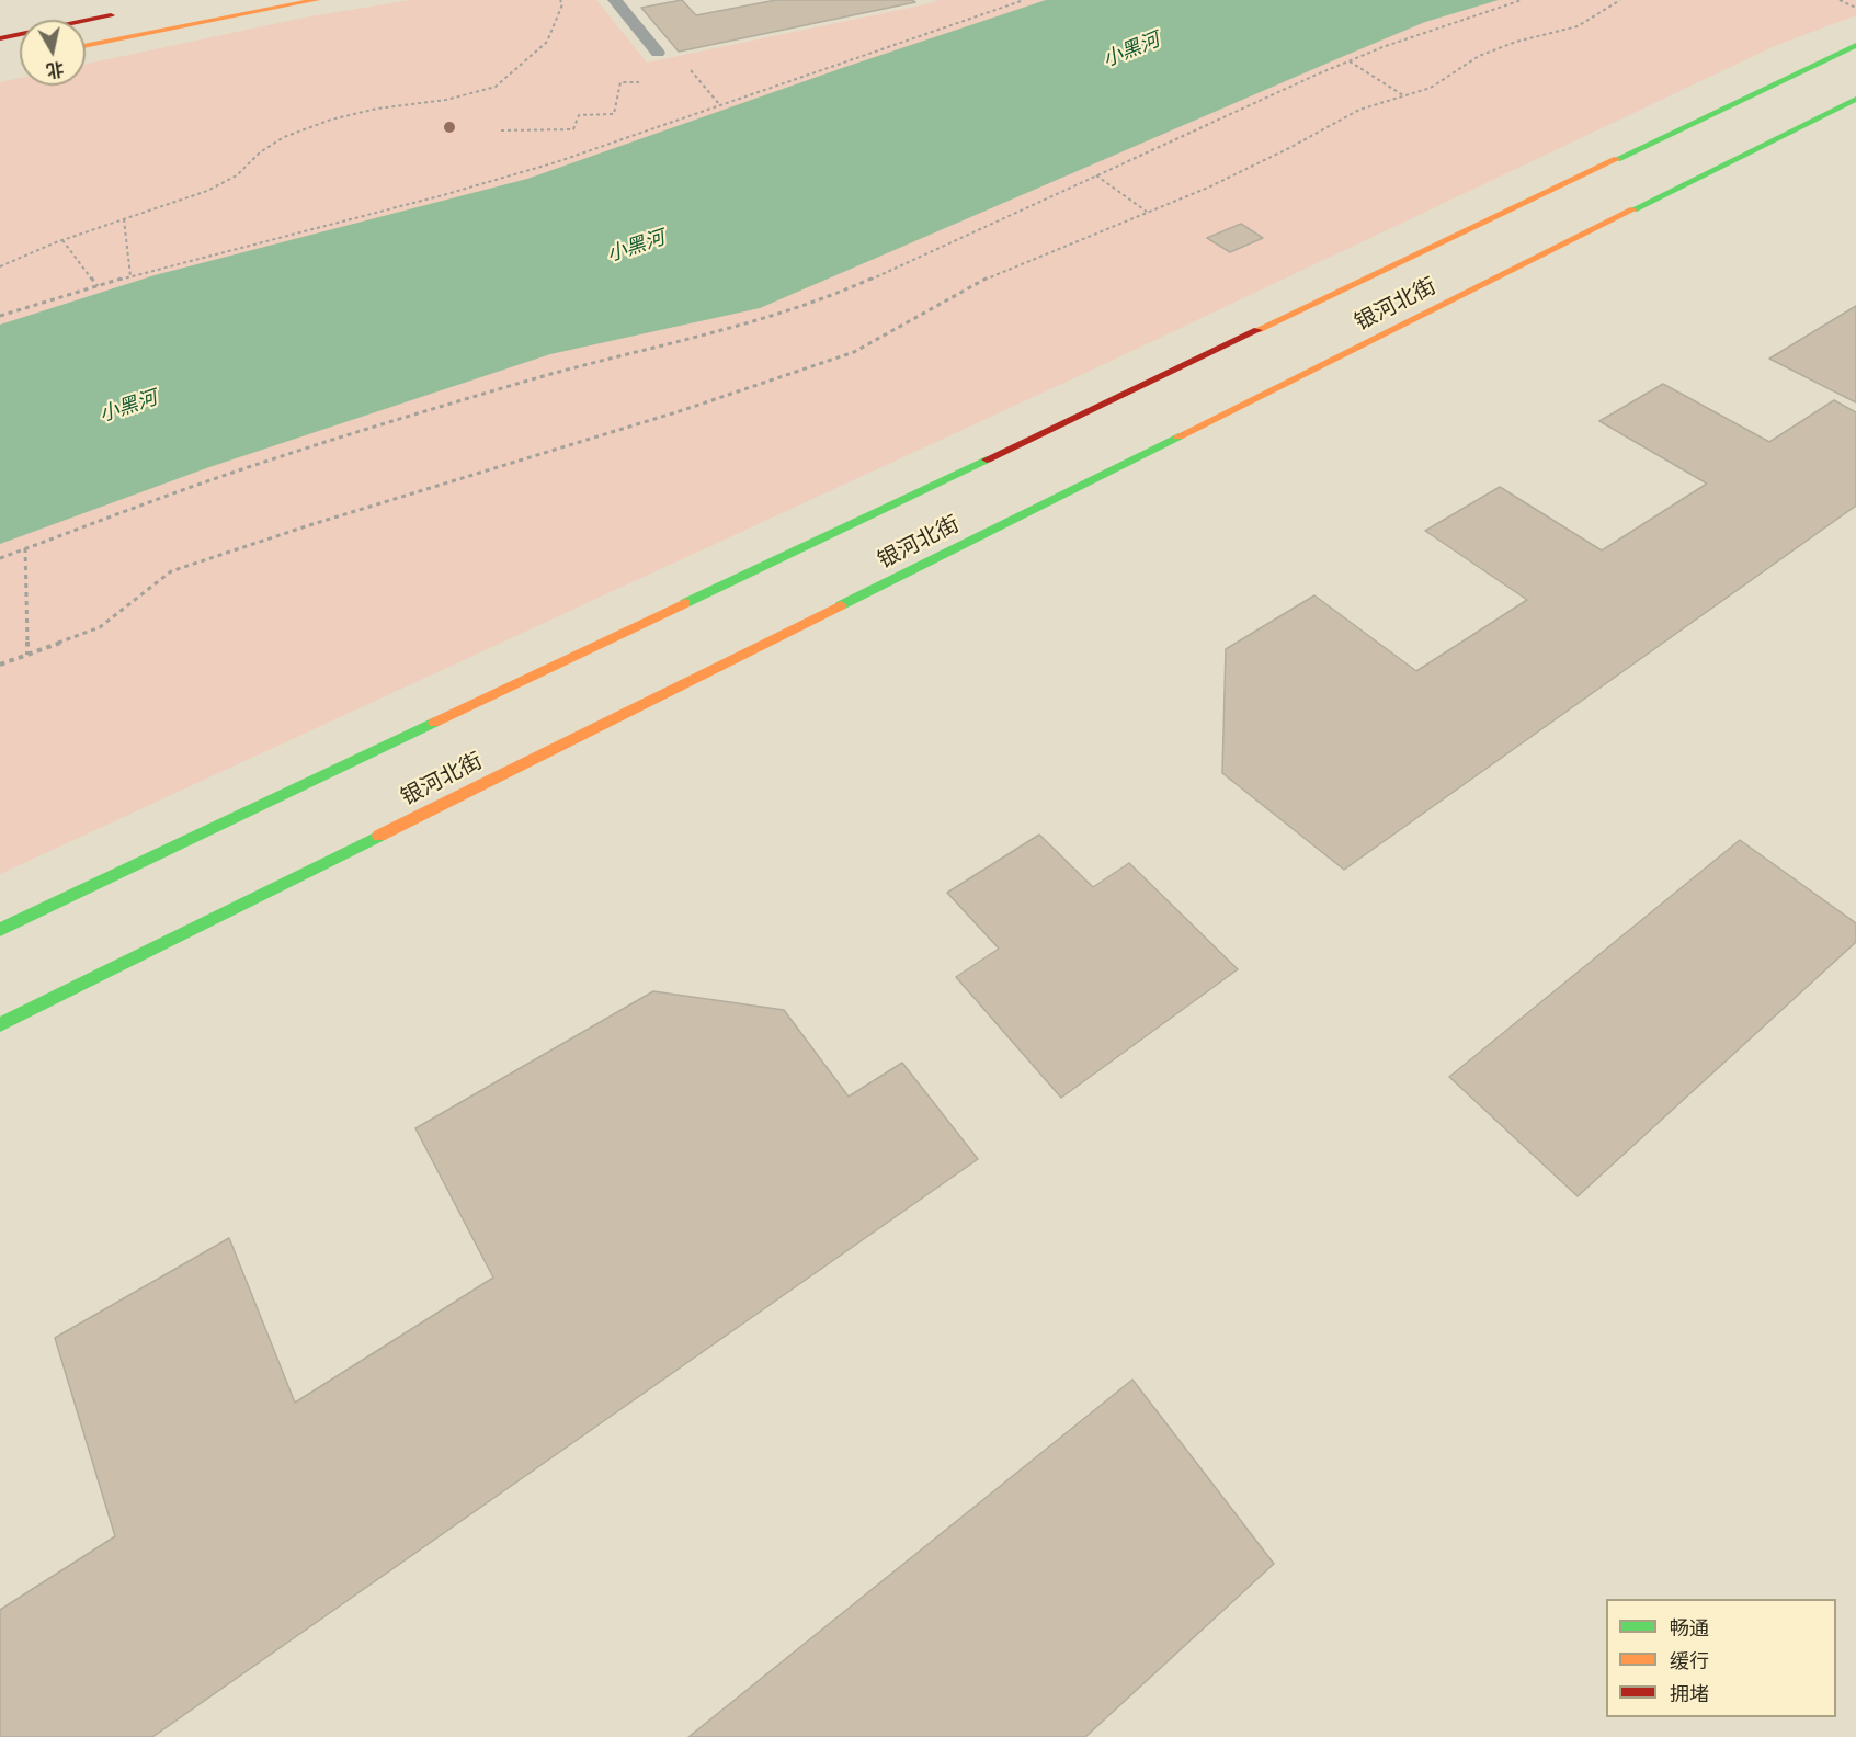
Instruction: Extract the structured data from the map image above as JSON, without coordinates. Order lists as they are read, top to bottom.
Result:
{
  "streets": {
    "main road": ["银河北街"]
  },
  "water": ["小黑河"],
  "legend": ["畅通", "缓行", "拥堵"],
  "north": "bottom"
}
